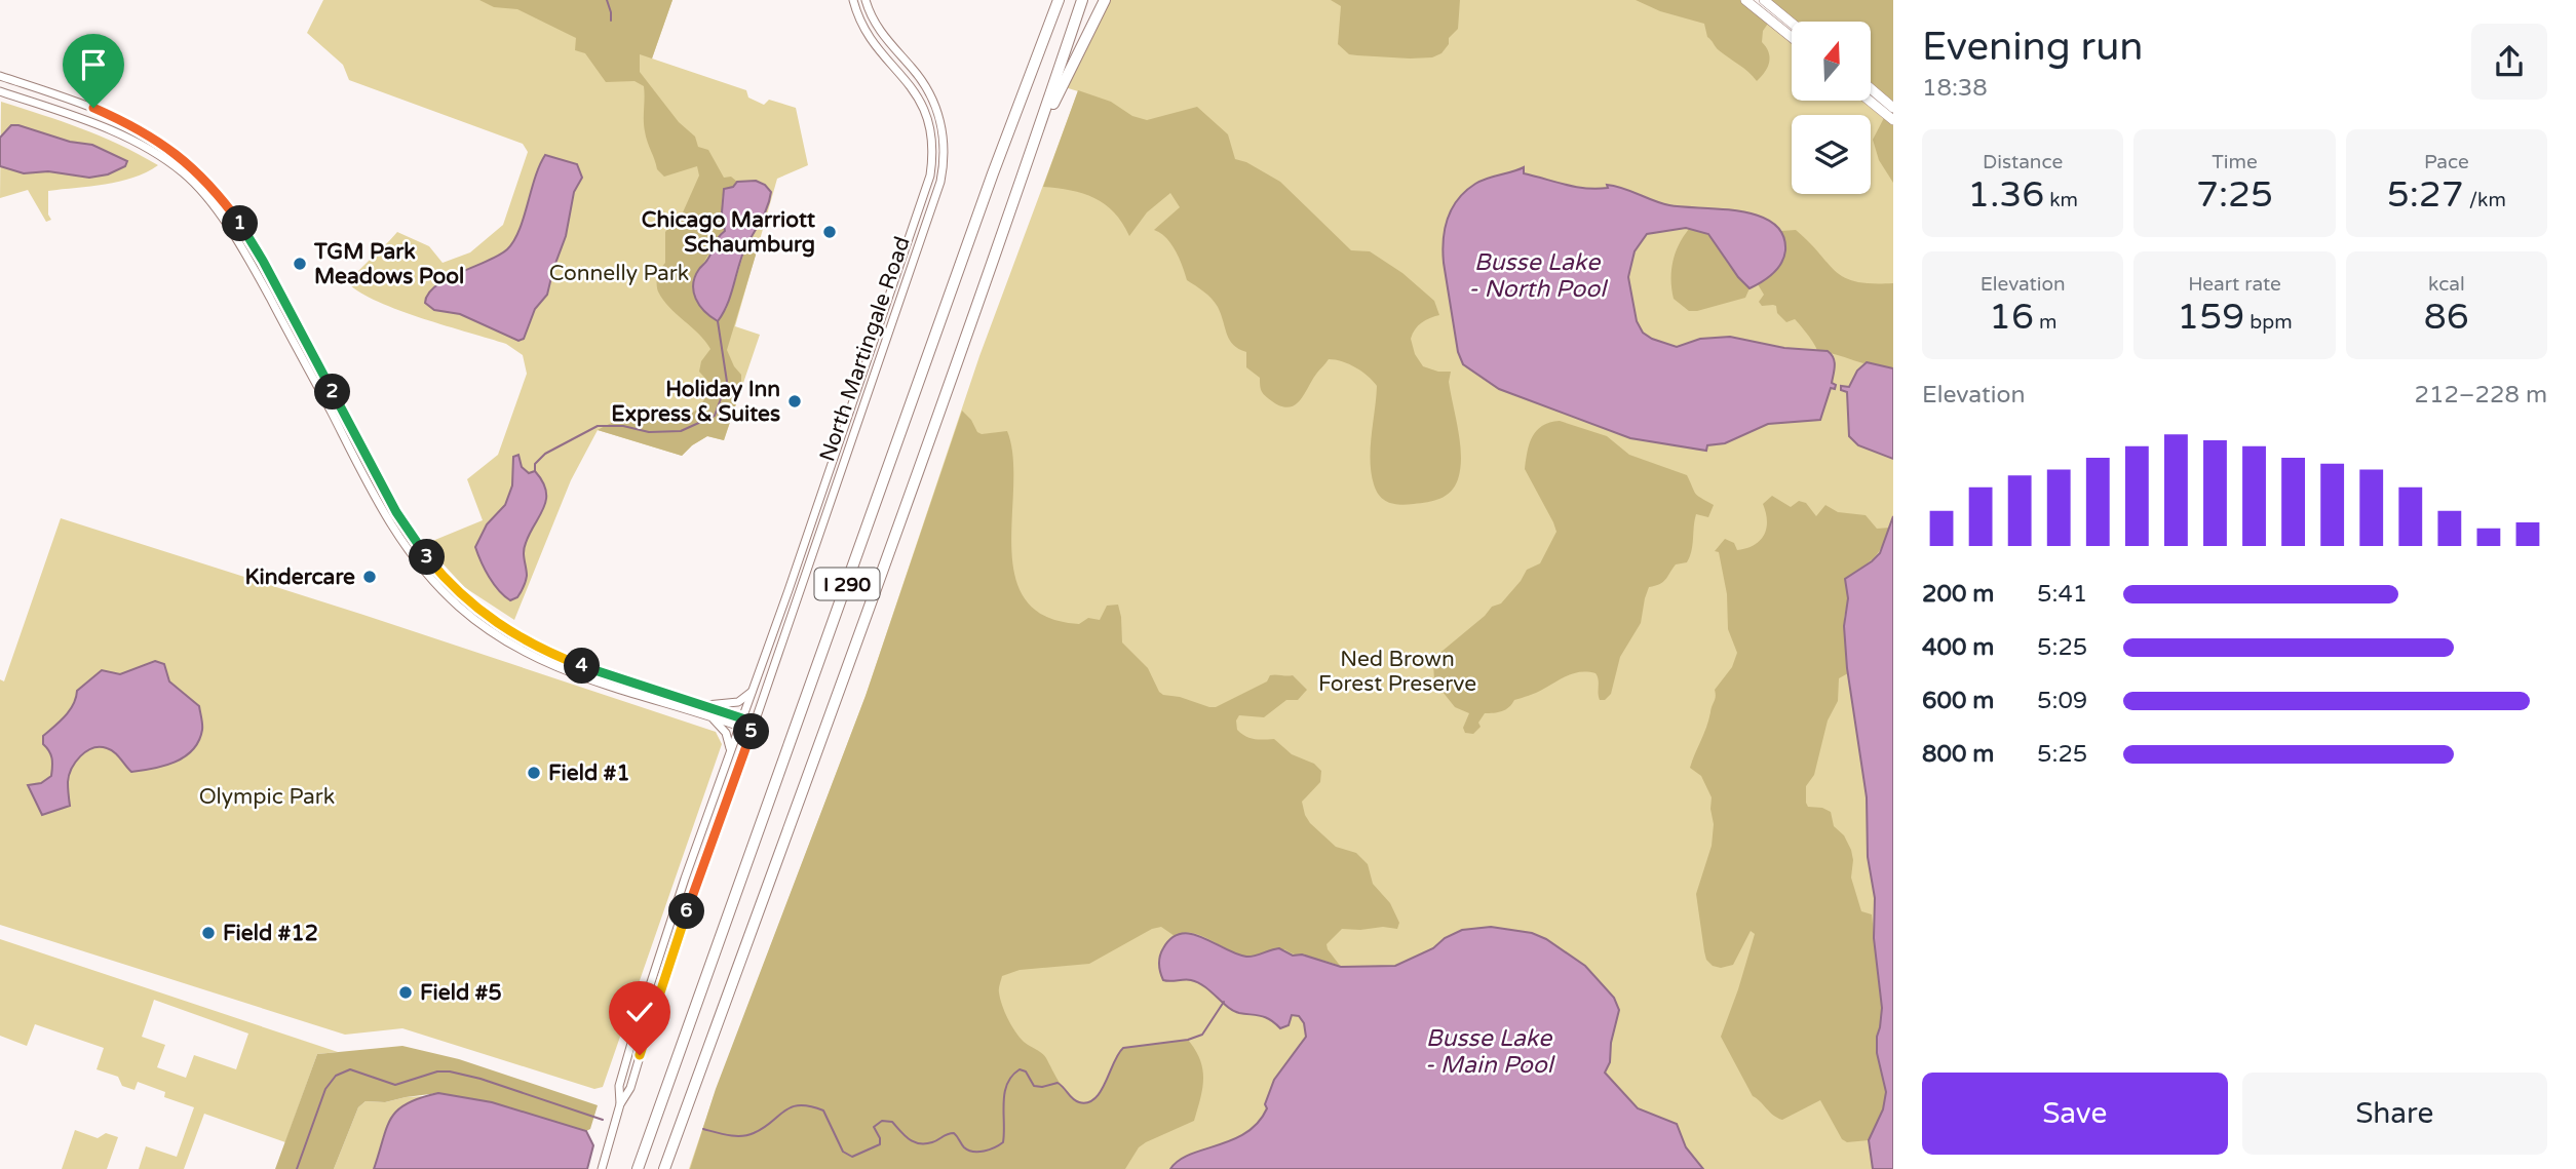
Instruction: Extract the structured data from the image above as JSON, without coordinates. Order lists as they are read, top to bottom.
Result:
{
  "streets": {
    "highway": ["I 290"],
    "street": ["North Martingale Road"]
  },
  "water": ["Busse Lake - North Pool", "Busse Lake - Main Pool"],
  "parks": ["Connelly Park", "Ned Brown Forest Preserve", "Olympic Park"],
  "places": [
    "Chicago Marriott Schaumburg",
    "TGM Park Meadows Pool",
    "Holiday Inn Express & Suites",
    "Kindercare",
    "Field #1",
    "Field #12",
    "Field #5"
  ],
  "north": "top",
  "page": {
    "heading": ["Evening run", "18:38"],
    "stats": [
      ["Distance", "1.36 km"],
      ["Time", "7:25"],
      ["Pace", "5:27 /km"],
      ["Elevation", "16 m"],
      ["Heart rate", "159 bpm"],
      ["kcal", "86"]
    ],
    "pins": [
      "1",
      "2",
      "3",
      "4",
      "5",
      "6"
    ],
    "chart": ["Elevation", "212–228 m"],
    "list": [
      {
        "name": "200 m",
        "note": "5:41"
      },
      {
        "name": "400 m",
        "note": "5:25"
      },
      {
        "name": "600 m",
        "note": "5:09"
      },
      {
        "name": "800 m",
        "note": "5:25"
      }
    ],
    "buttons": ["Save", "Share"]
  }
}
